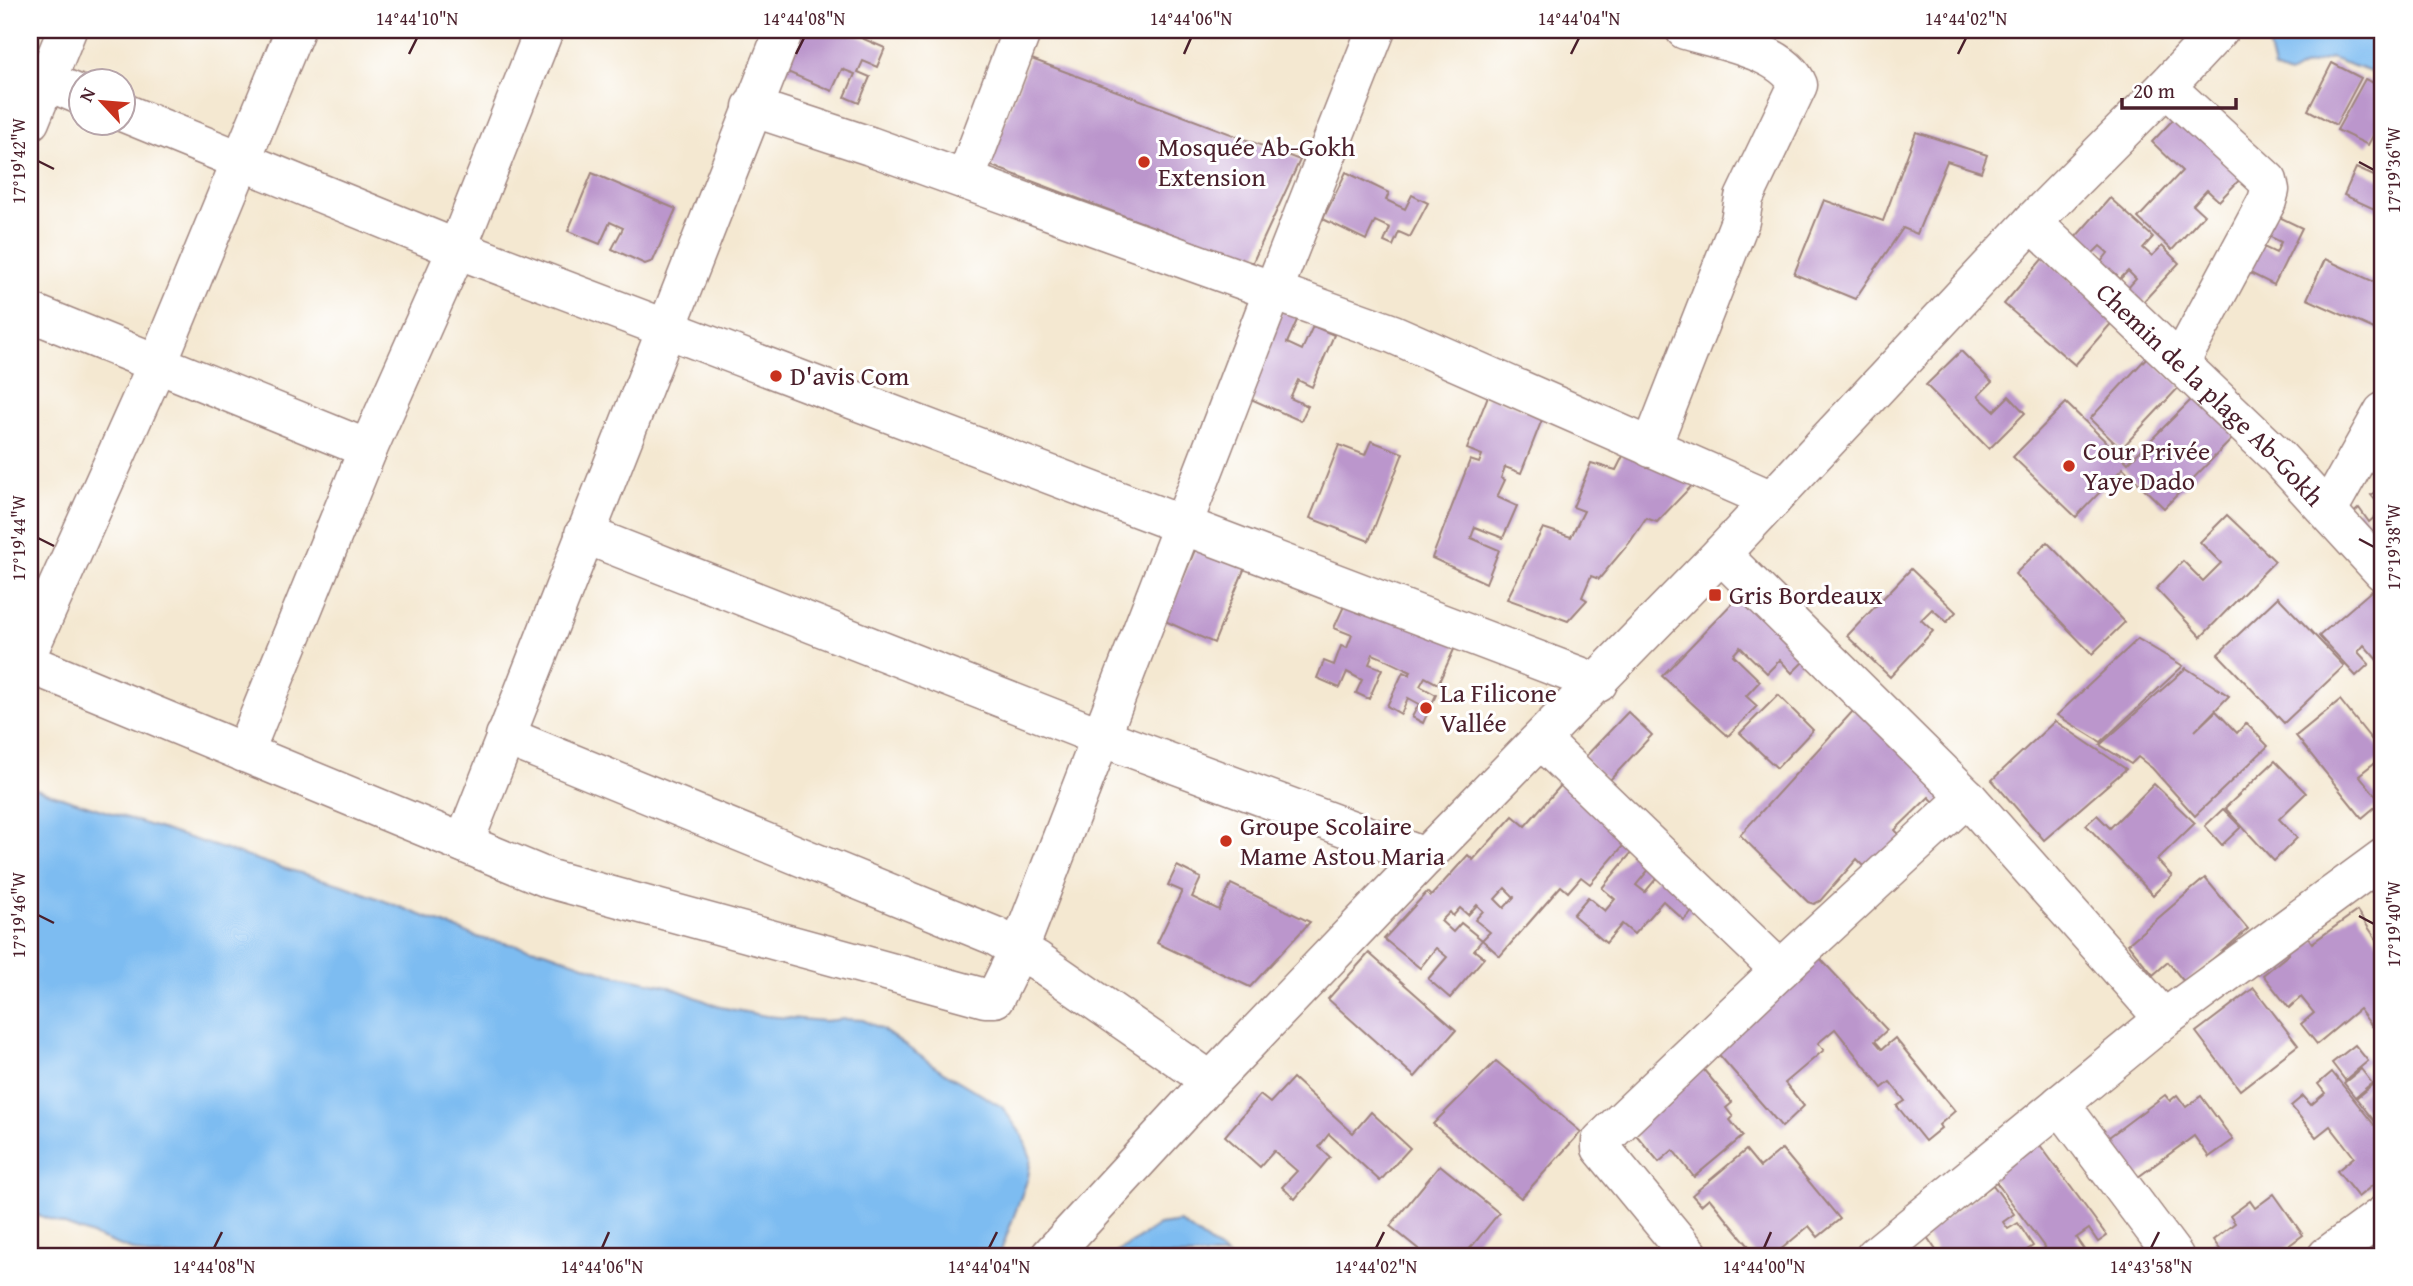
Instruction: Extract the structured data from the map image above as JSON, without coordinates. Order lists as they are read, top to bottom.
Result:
{
  "streets": {
    "street": ["Chemin de la plage Ab-Gokh"]
  },
  "places": {
    "other": [
      "Mosquée Ab-Gokh Extension",
      "D'avis Com",
      "Cour Privée Yaye Dado",
      "La Filicone Vallée",
      "Groupe Scolaire Mame Astou Maria"
    ],
    "transit": ["Gris Bordeaux"]
  },
  "scale_bar": "20 m",
  "north": "top left",
  "coordinates": [
    "14°44'10\"N",
    "14°44'08\"N",
    "14°44'06\"N",
    "14°44'04\"N",
    "14°44'02\"N",
    "17°19'42\"W",
    "17°19'36\"W",
    "17°19'44\"W",
    "17°19'38\"W",
    "17°19'46\"W",
    "17°19'40\"W",
    "14°44'00\"N",
    "14°43'58\"N"
  ]
}
